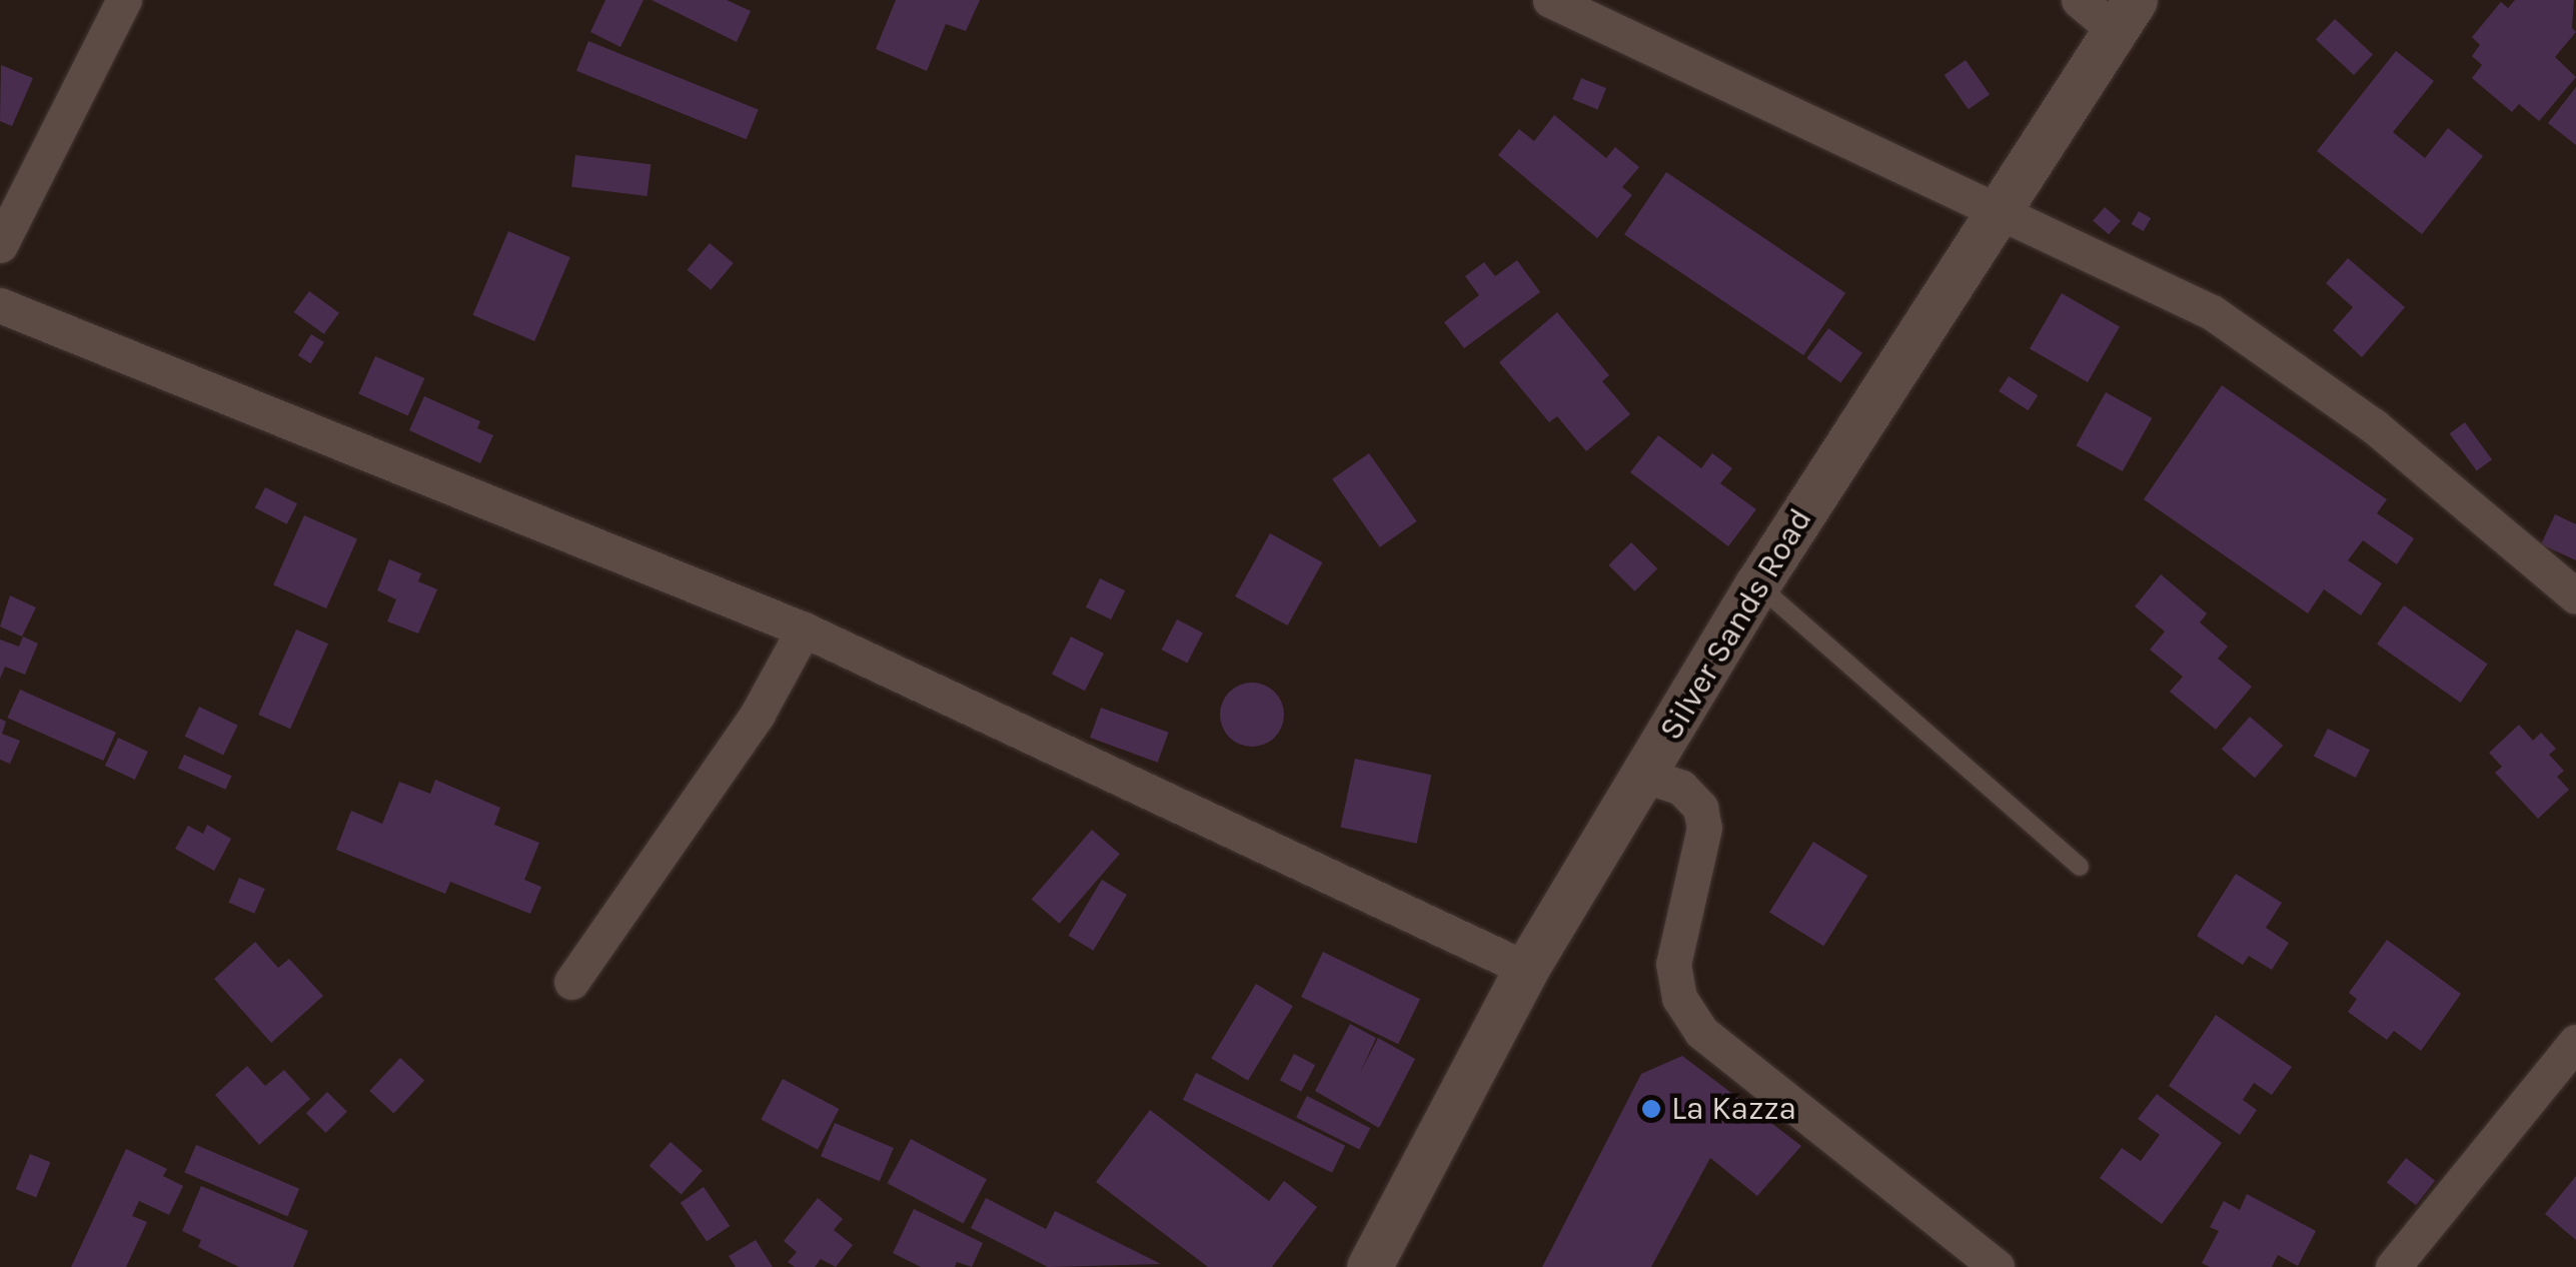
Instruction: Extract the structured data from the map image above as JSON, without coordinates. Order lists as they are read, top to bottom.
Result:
{
  "streets": {
    "street": ["Silver Sands Road"]
  },
  "places": ["La Kazza"]
}
